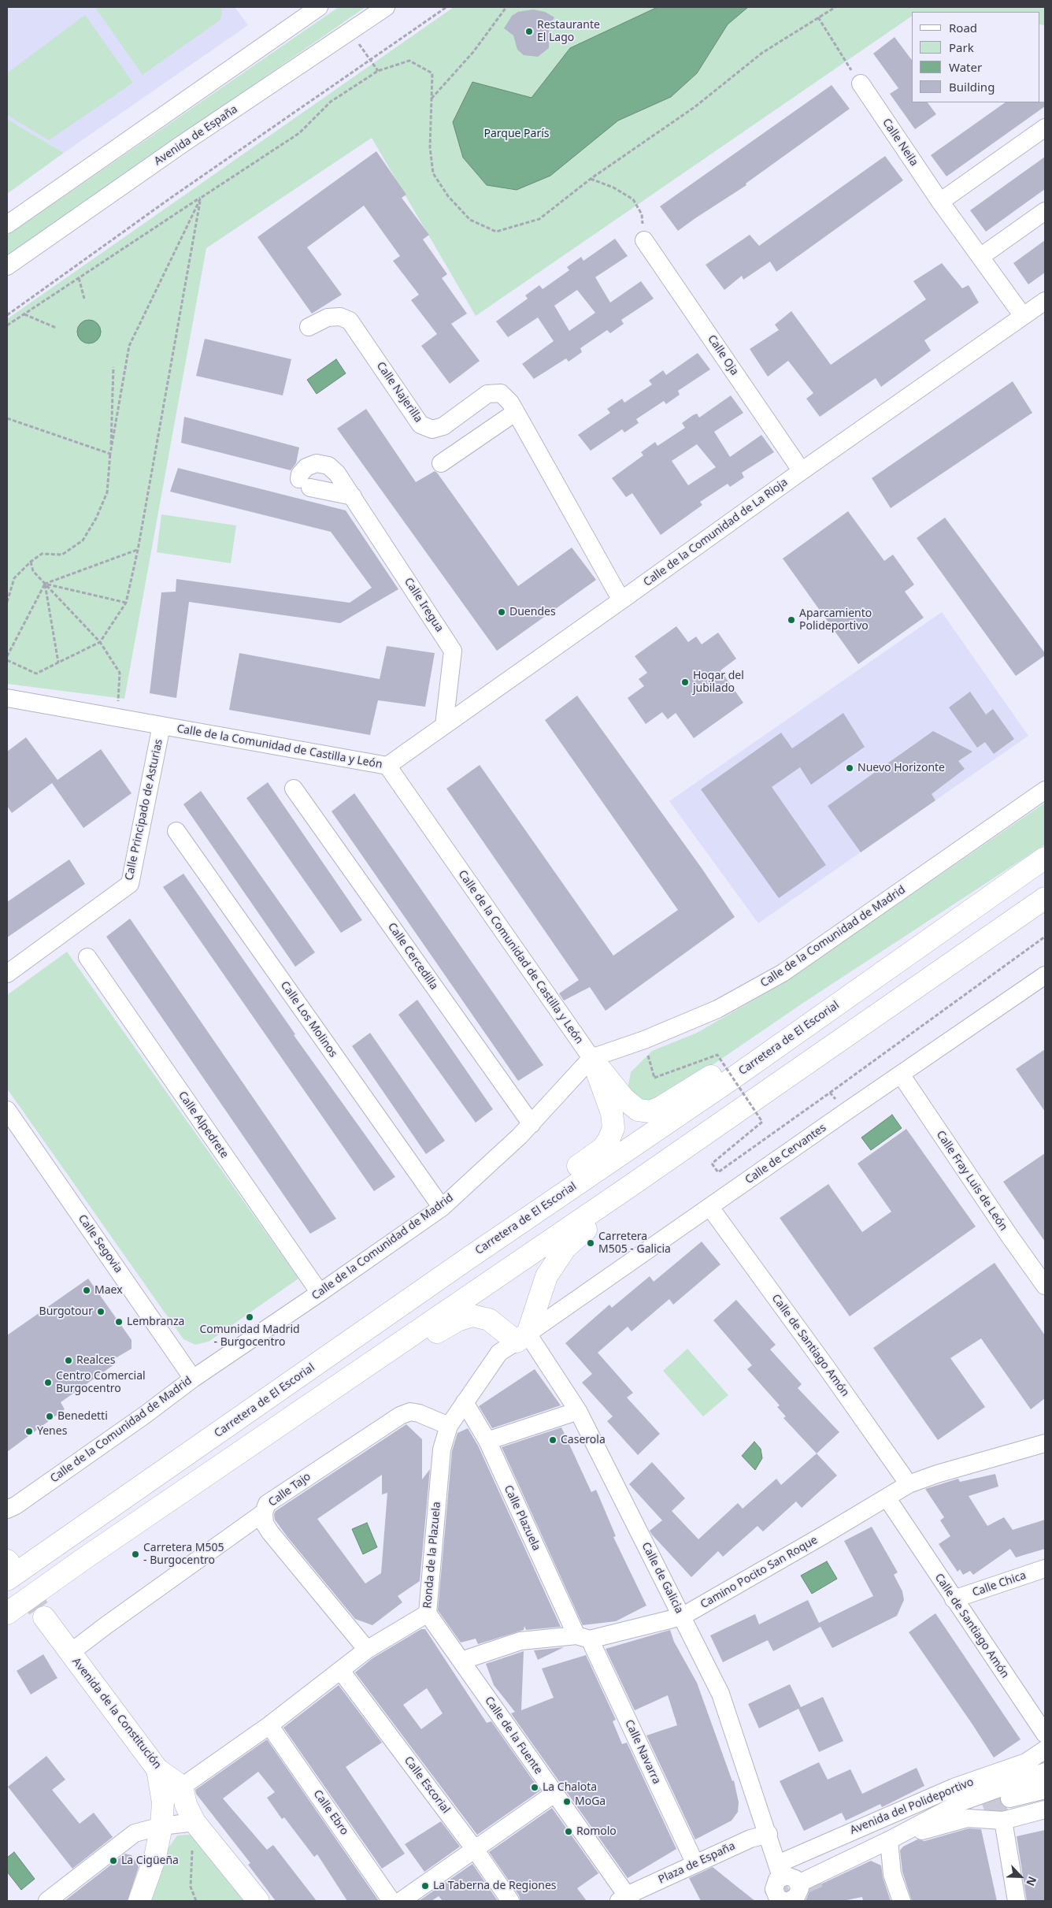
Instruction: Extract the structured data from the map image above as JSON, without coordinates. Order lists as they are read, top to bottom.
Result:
{
  "streets": {
    "main road": ["Carretera de El Escorial", "Avenida de la Constitución"],
    "street": [
      "Avenida de España",
      "Calle Neila",
      "Calle Oja",
      "Calle Najerilla",
      "Calle de la Comunidad de La Rioja",
      "Calle Iregua",
      "Calle de la Comunidad de Castilla y León",
      "Calle Principado de Asturias",
      "Calle de la Comunidad de Madrid",
      "Calle Cercedilla",
      "Calle Los Molinos",
      "Calle Alpedrete",
      "Calle de Cervantes",
      "Calle Fray Luis de León",
      "Calle Segovia",
      "Calle de Santiago Amón",
      "Calle Tajo",
      "Calle Plazuela",
      "Ronda de la Plazuela",
      "Camino Pocito San Roque",
      "Calle de Galicia",
      "Calle Chica",
      "Calle de la Fuente",
      "Calle Navarra",
      "Calle Escorial",
      "Avenida del Polideportivo",
      "Calle Ebro",
      "Plaza de España"
    ]
  },
  "crossings": [
    ["Calle Neila", "Calle de la Comunidad de La Rioja"],
    ["Calle Oja", "Calle de la Comunidad de La Rioja"],
    ["Calle Najerilla", "Calle de la Comunidad de La Rioja"],
    ["Calle de la Comunidad de La Rioja", "Calle Iregua"],
    ["Calle de la Comunidad de La Rioja", "Calle de la Comunidad de Castilla y León"],
    ["Calle de la Comunidad de Castilla y León", "Calle Principado de Asturias"],
    ["Calle de la Comunidad de Castilla y León", "Calle de la Comunidad de Madrid"],
    ["Calle de la Comunidad de Madrid", "Calle Cercedilla"],
    ["Calle de la Comunidad de Madrid", "Calle Los Molinos"],
    ["Calle de la Comunidad de Madrid", "Calle Alpedrete"],
    ["Calle de la Comunidad de Madrid", "Calle Segovia"],
    ["Calle de Cervantes", "Calle Fray Luis de León"],
    ["Calle de Cervantes", "Calle de Santiago Amón"],
    ["Calle de Cervantes", "Ronda de la Plazuela"],
    ["Calle de Cervantes", "Calle de Galicia"],
    ["Calle de Santiago Amón", "Camino Pocito San Roque"],
    ["Calle de Santiago Amón", "Calle Chica"],
    ["Calle Tajo", "Ronda de la Plazuela"],
    ["Calle Plazuela", "Ronda de la Plazuela"],
    ["Calle Plazuela", "Camino Pocito San Roque"],
    ["Calle Plazuela", "Calle Navarra"],
    ["Ronda de la Plazuela", "Calle de Galicia"],
    ["Ronda de la Plazuela", "Avenida de la Constitución"],
    ["Ronda de la Plazuela", "Calle de la Fuente"],
    ["Ronda de la Plazuela", "Calle Escorial"],
    ["Ronda de la Plazuela", "Calle Ebro"],
    ["Camino Pocito San Roque", "Calle de Galicia"],
    ["Camino Pocito San Roque", "Calle de la Fuente"],
    ["Camino Pocito San Roque", "Calle Navarra"],
    ["Calle de Galicia", "Avenida del Polideportivo"],
    ["Calle de Galicia", "Plaza de España"],
    ["Calle de la Fuente", "Plaza de España"],
    ["Calle Navarra", "Plaza de España"]
  ],
  "parks": ["Parque París"],
  "places": [
    "Restaurante El Lago",
    "Duendes",
    "Aparcamiento Polideportivo",
    "Hogar del jubilado",
    "Nuevo Horizonte",
    "Carretera M505 - Galicia",
    "Maex",
    "Burgotour",
    "Comunidad Madrid - Burgocentro",
    "Lembranza",
    "Realces",
    "Centro Comercial Burgocentro",
    "Benedetti",
    "Yenes",
    "Caserola",
    "Carretera M505 - Burgocentro",
    "La Chalota",
    "MoGa",
    "Romolo",
    "La Cigüeña",
    "La Taberna de Regiones"
  ],
  "legend": [
    "Road",
    "Park",
    "Water",
    "Building"
  ],
  "north": "bottom right"
}
